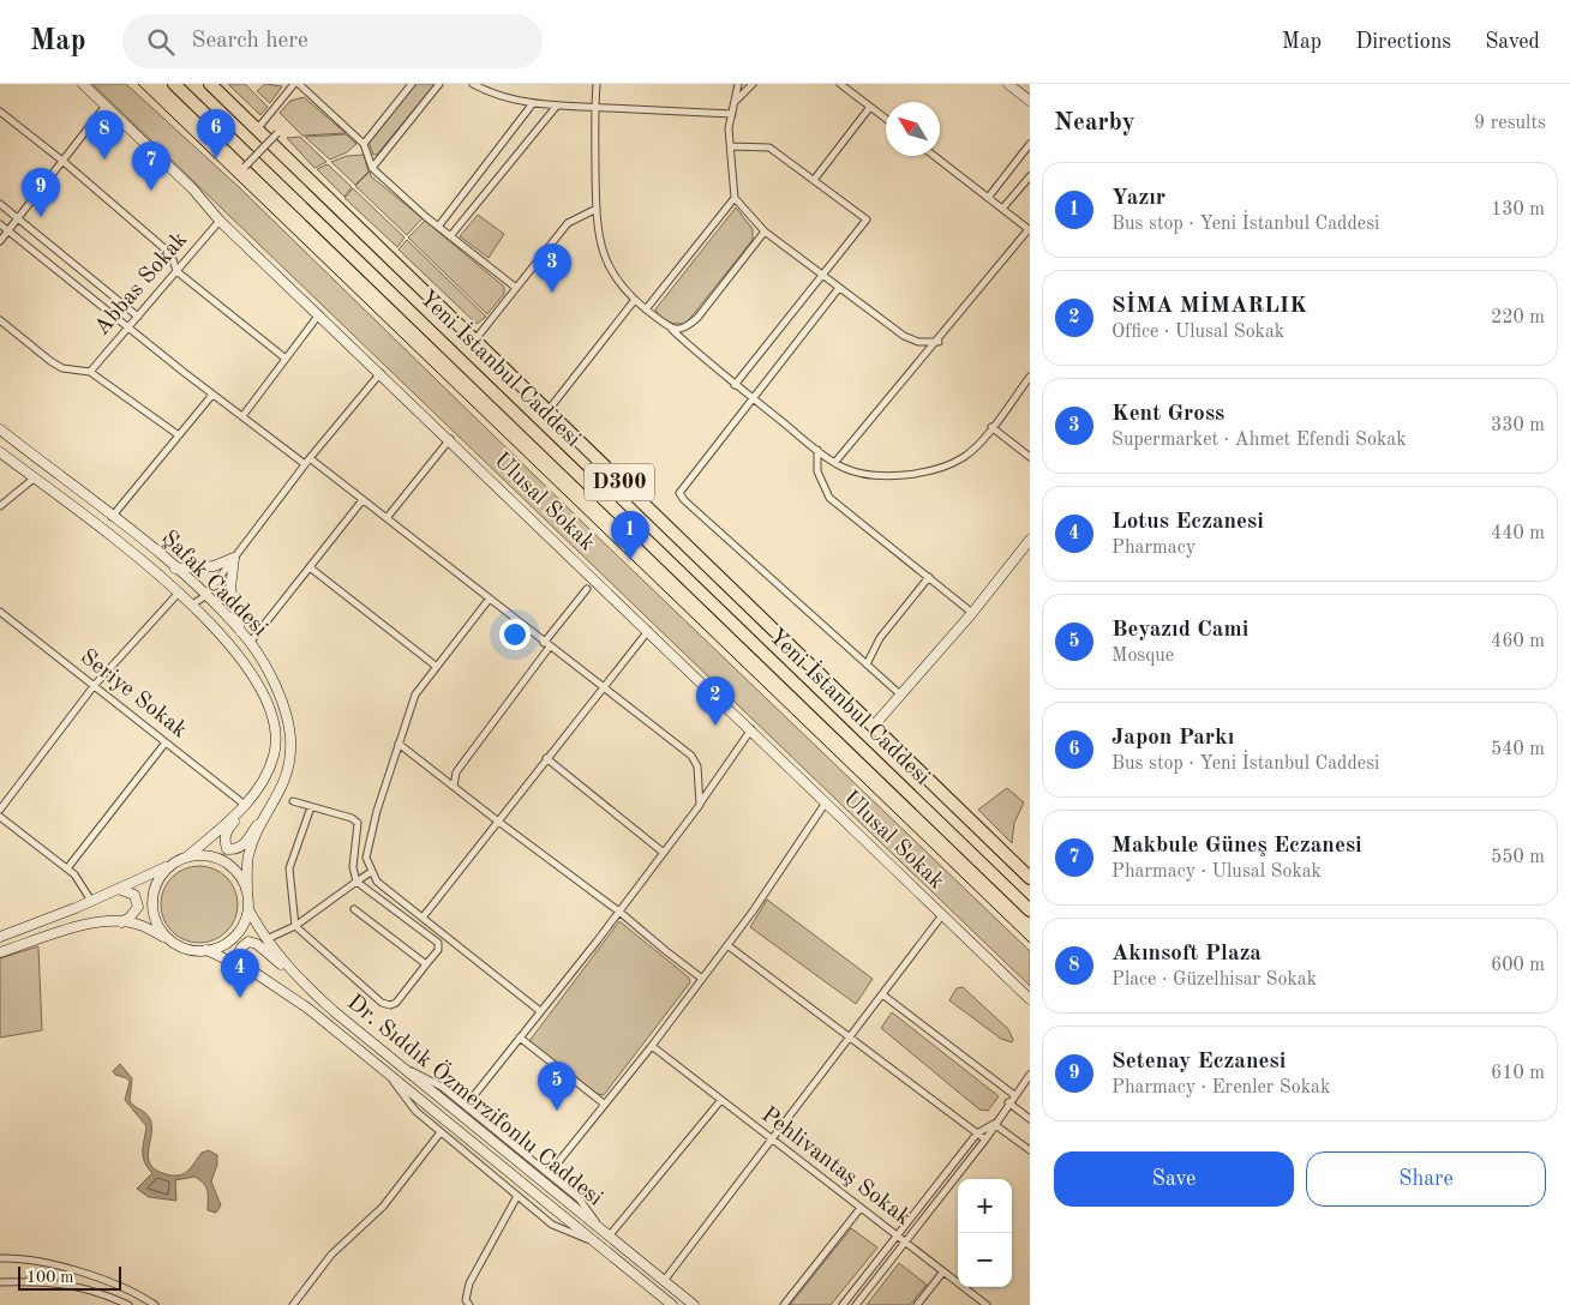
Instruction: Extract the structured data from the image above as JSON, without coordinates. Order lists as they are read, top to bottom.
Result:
{
  "streets": {
    "highway": ["Yeni İstanbul Caddesi", "D300"],
    "main road": ["Ulusal Sokak", "Şafak Caddesi", "Dr. Sıddık Özmerzifonlu Caddesi"],
    "street": ["Abbas Sokak", "Seriye Sokak", "Pehlivantaş Sokak"]
  },
  "crossings": [
    ["Abbas Sokak", "Ulusal Sokak"],
    ["Şafak Caddesi", "Seriye Sokak"],
    ["Şafak Caddesi", "Dr. Sıddık Özmerzifonlu Caddesi"]
  ],
  "scale_bar": "100 m",
  "north": "top left",
  "page": {
    "header": "Map",
    "search": "Search here",
    "nav": ["Map", "Directions", "Saved"],
    "heading": ["Nearby", "9 results"],
    "pins": [
      "6",
      "8",
      "7",
      "9",
      "3",
      "1",
      "2",
      "4",
      "5"
    ],
    "list": [
      {
        "mark": "1",
        "name": "Yazır",
        "note": "Bus stop · Yeni İstanbul Caddesi",
        "value": "130 m"
      },
      {
        "mark": "2",
        "name": "SİMA MİMARLIK",
        "note": "Office · Ulusal Sokak",
        "value": "220 m"
      },
      {
        "mark": "3",
        "name": "Kent Gross",
        "note": "Supermarket · Ahmet Efendi Sokak",
        "value": "330 m"
      },
      {
        "mark": "4",
        "name": "Lotus Eczanesi",
        "note": "Pharmacy",
        "value": "440 m"
      },
      {
        "mark": "5",
        "name": "Beyazıd Cami",
        "note": "Mosque",
        "value": "460 m"
      },
      {
        "mark": "6",
        "name": "Japon Parkı",
        "note": "Bus stop · Yeni İstanbul Caddesi",
        "value": "540 m"
      },
      {
        "mark": "7",
        "name": "Makbule Güneş Eczanesi",
        "note": "Pharmacy · Ulusal Sokak",
        "value": "550 m"
      },
      {
        "mark": "8",
        "name": "Akınsoft Plaza",
        "note": "Place · Güzelhisar Sokak",
        "value": "600 m"
      },
      {
        "mark": "9",
        "name": "Setenay Eczanesi",
        "note": "Pharmacy · Erenler Sokak",
        "value": "610 m"
      }
    ],
    "buttons": ["Save", "Share"],
    "map_buttons": ["+", "−"],
    "scale": "100 m"
  }
}
